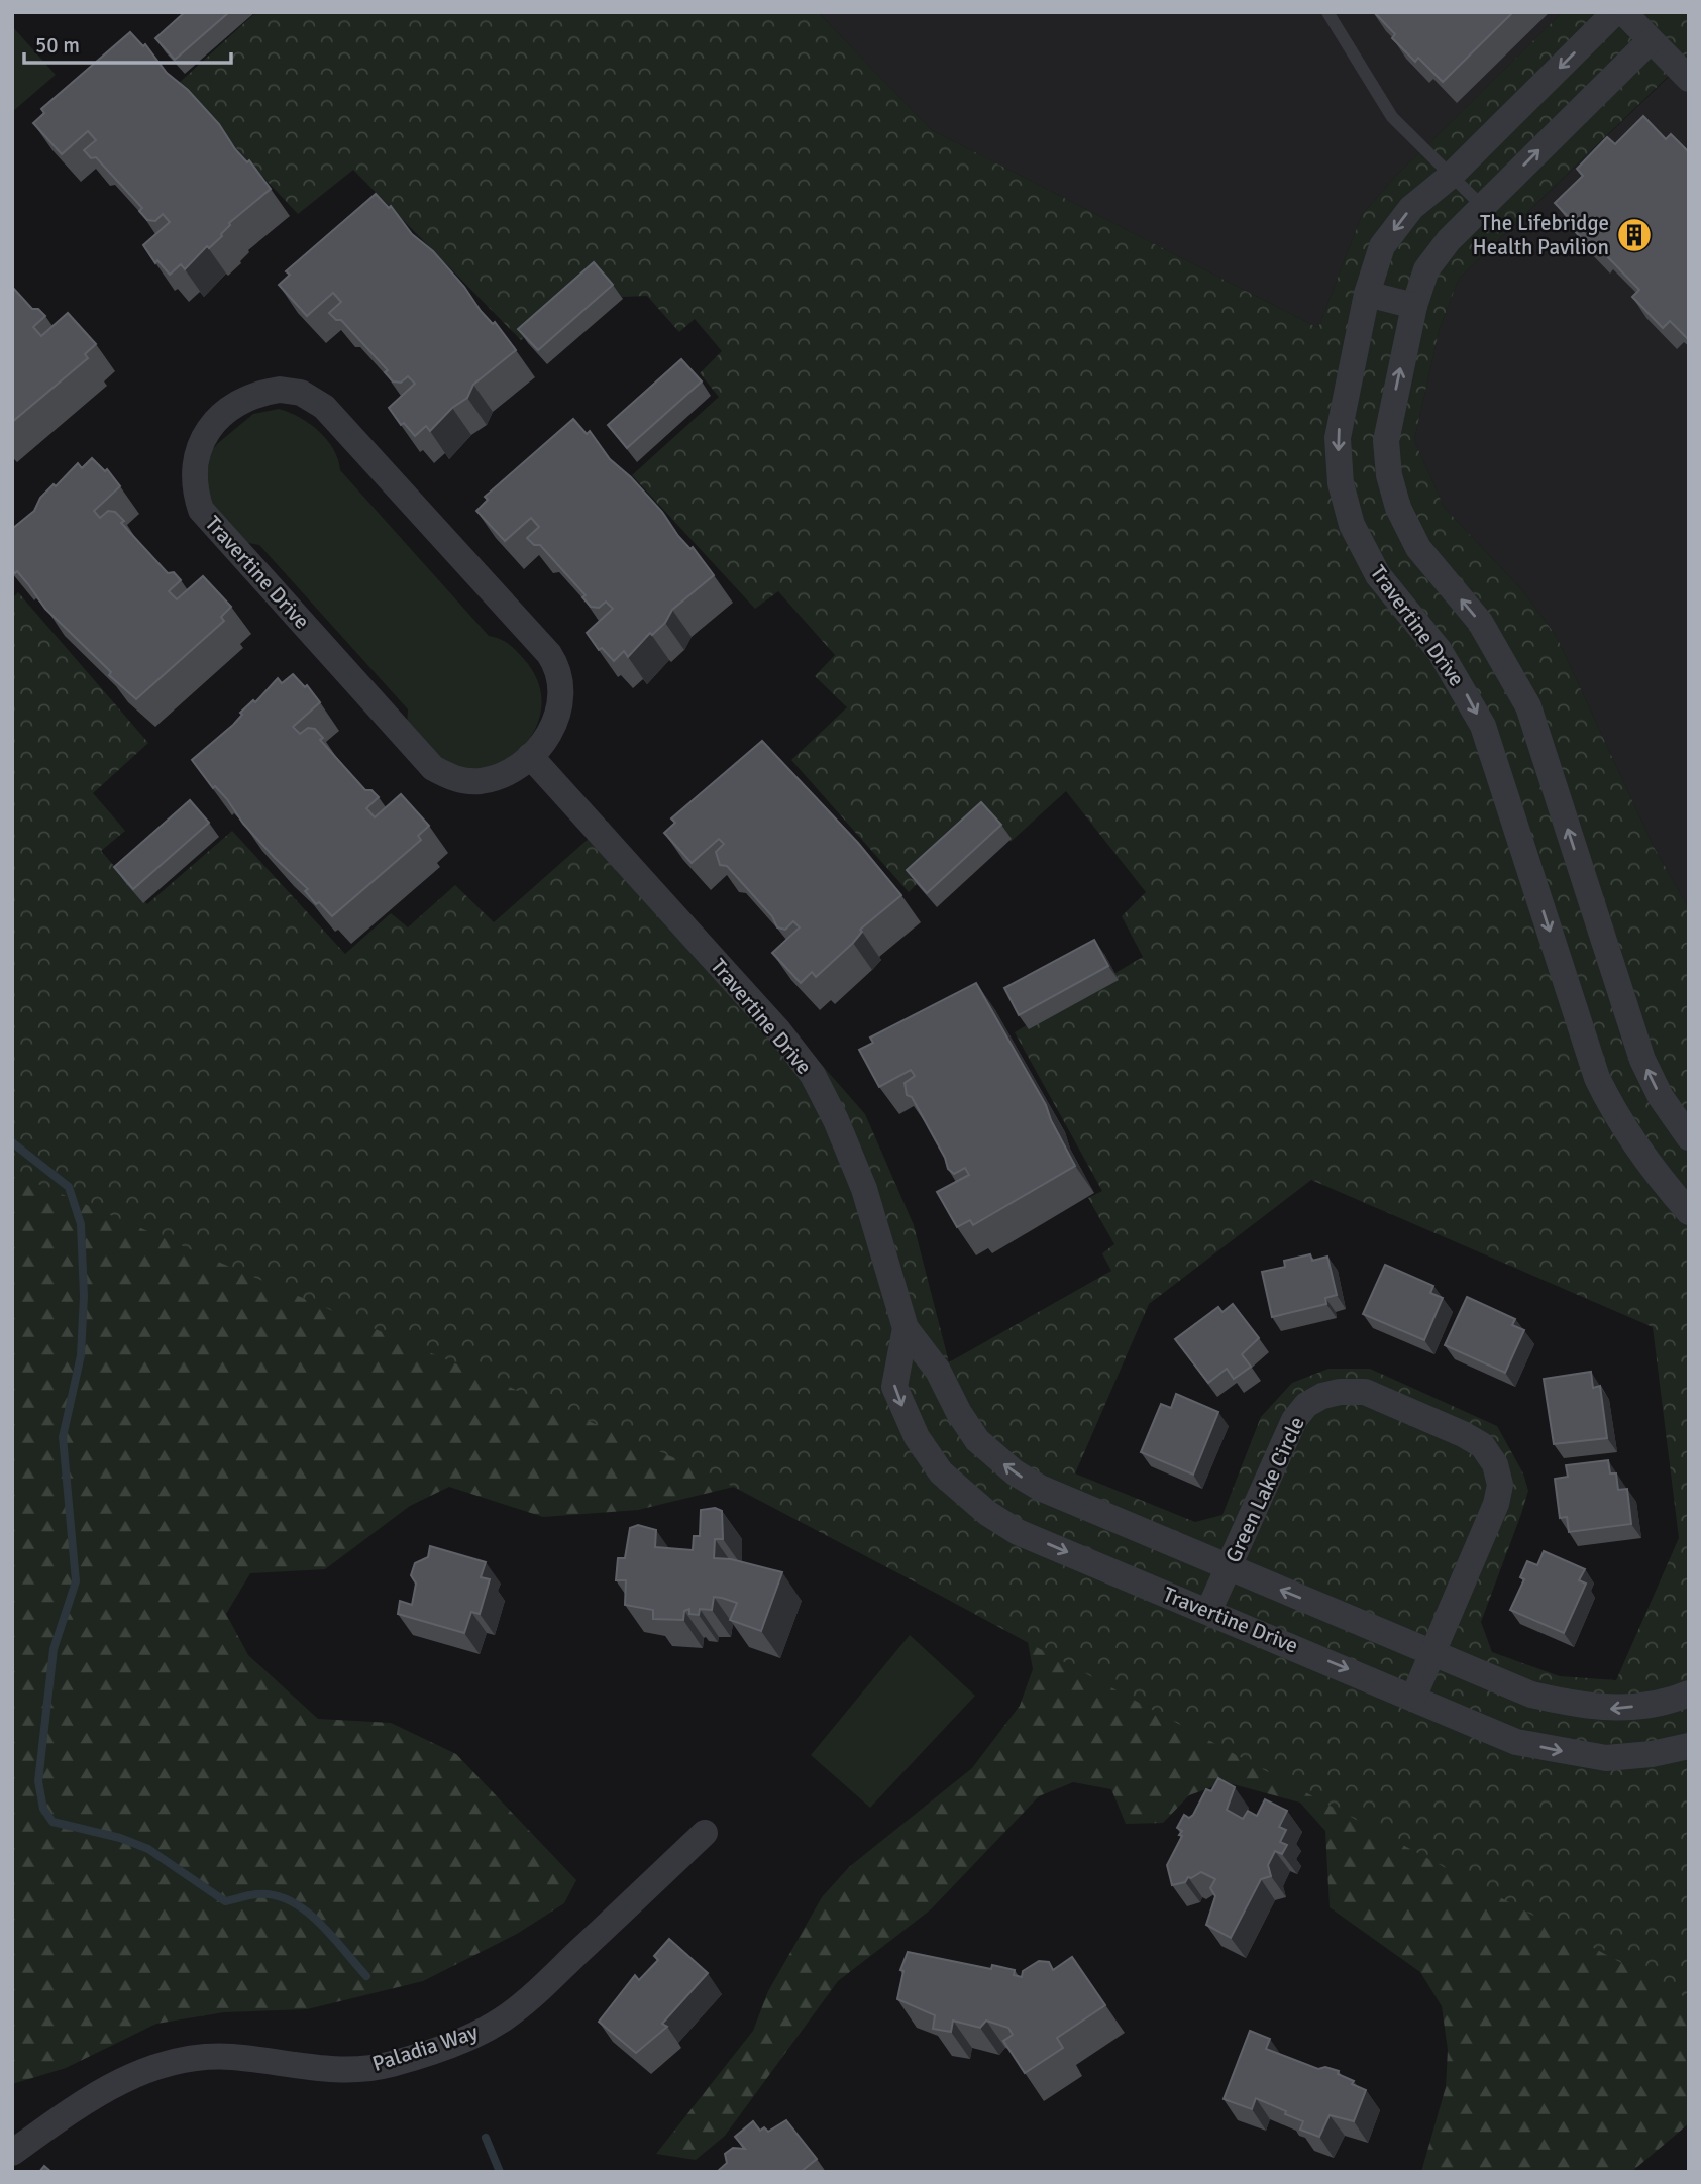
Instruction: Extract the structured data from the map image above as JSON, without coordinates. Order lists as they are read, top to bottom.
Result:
{
  "streets": {
    "street": ["Travertine Drive", "Green Lake Circle", "Paladia Way"]
  },
  "crossings": [
    ["Travertine Drive", "Green Lake Circle"]
  ],
  "places": {
    "building": ["The Lifebridge Health Pavilion"]
  },
  "scale_bar": "50 m"
}
